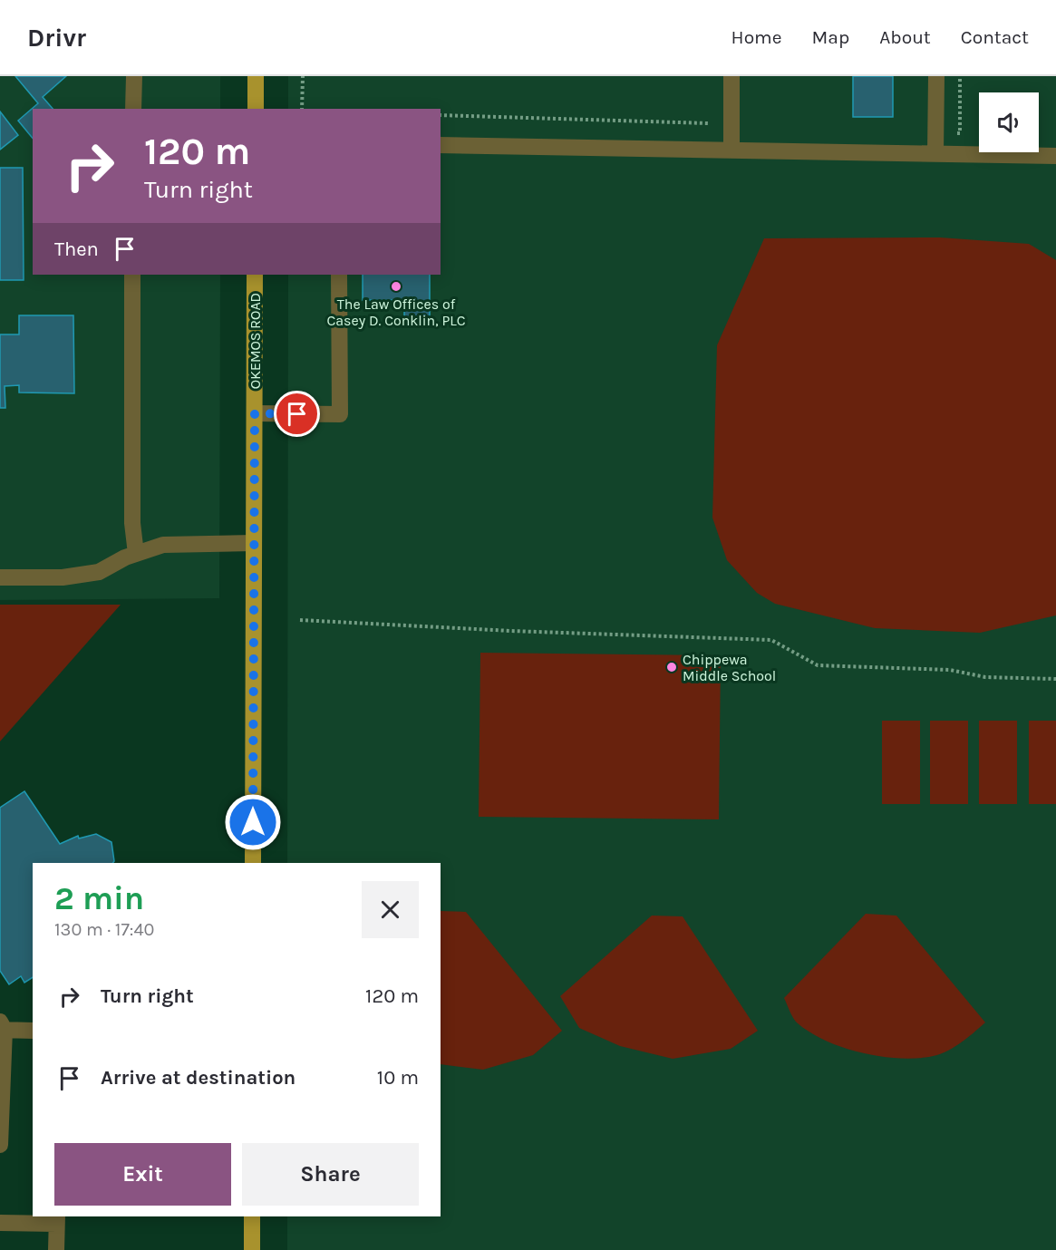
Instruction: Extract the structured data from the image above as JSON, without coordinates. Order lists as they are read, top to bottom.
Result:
{
  "streets": {
    "main road": ["OKEMOS ROAD"]
  },
  "places": ["The Law Offices of Casey D. Conklin, PLC", "Chippewa Middle School"],
  "page": {
    "header": "Drivr",
    "nav": [
      "Home",
      "Map",
      "About",
      "Contact"
    ],
    "turn": ["120 m", "Turn right"],
    "then": "Then",
    "heading": ["2 min", "130 m · 17:40"],
    "list": [
      {
        "name": "Turn right",
        "value": "120 m"
      },
      {
        "name": "Arrive at destination",
        "value": "10 m"
      }
    ],
    "buttons": ["Exit", "Share"]
  }
}
